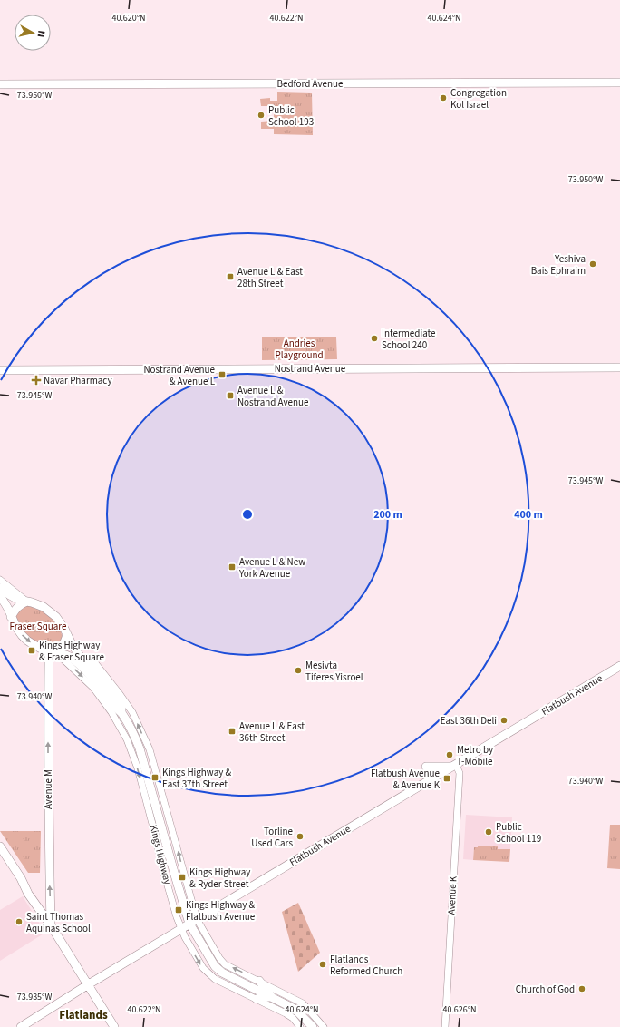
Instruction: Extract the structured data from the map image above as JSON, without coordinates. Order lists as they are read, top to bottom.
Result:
{
  "streets": {
    "main road": [
      "Bedford Avenue",
      "Nostrand Avenue",
      "Flatbush Avenue",
      "Avenue M",
      "Kings Highway"
    ],
    "street": ["Avenue K"]
  },
  "crossings": [
    ["Flatbush Avenue", "Kings Highway"],
    ["Flatbush Avenue", "Avenue K"],
    ["Avenue M", "Kings Highway"]
  ],
  "one_way": ["Avenue M"],
  "districts": ["Flatlands"],
  "parks": ["Andries Playground", "Fraser Square"],
  "places": {
    "other": [
      "Congregation Kol Israel",
      "Public School 193",
      "Yeshiva Bais Ephraim",
      "Intermediate School 240",
      "Mesivta Tiferes Yisroel",
      "East 36th Deli",
      "Metro by T-Mobile",
      "Public School 119",
      "Torline Used Cars",
      "Saint Thomas Aquinas School",
      "Flatlands Reformed Church",
      "Church of God"
    ],
    "transit": [
      "Avenue L & East 28th Street",
      "Nostrand Avenue & Avenue L",
      "Avenue L & Nostrand Avenue",
      "Avenue L & New York Avenue",
      "Kings Highway & Fraser Square",
      "Avenue L & East 36th Street",
      "Kings Highway & East 37th Street",
      "Flatbush Avenue & Avenue K",
      "Kings Highway & Ryder Street",
      "Kings Highway & Flatbush Avenue"
    ],
    "health": ["Navar Pharmacy"]
  },
  "north": "right",
  "coordinates": [
    "40.620°N",
    "40.622°N",
    "40.624°N",
    "73.950°W",
    "73.945°W",
    "73.940°W",
    "73.935°W",
    "40.626°N"
  ],
  "rings": ["200 m", "400 m"]
}
